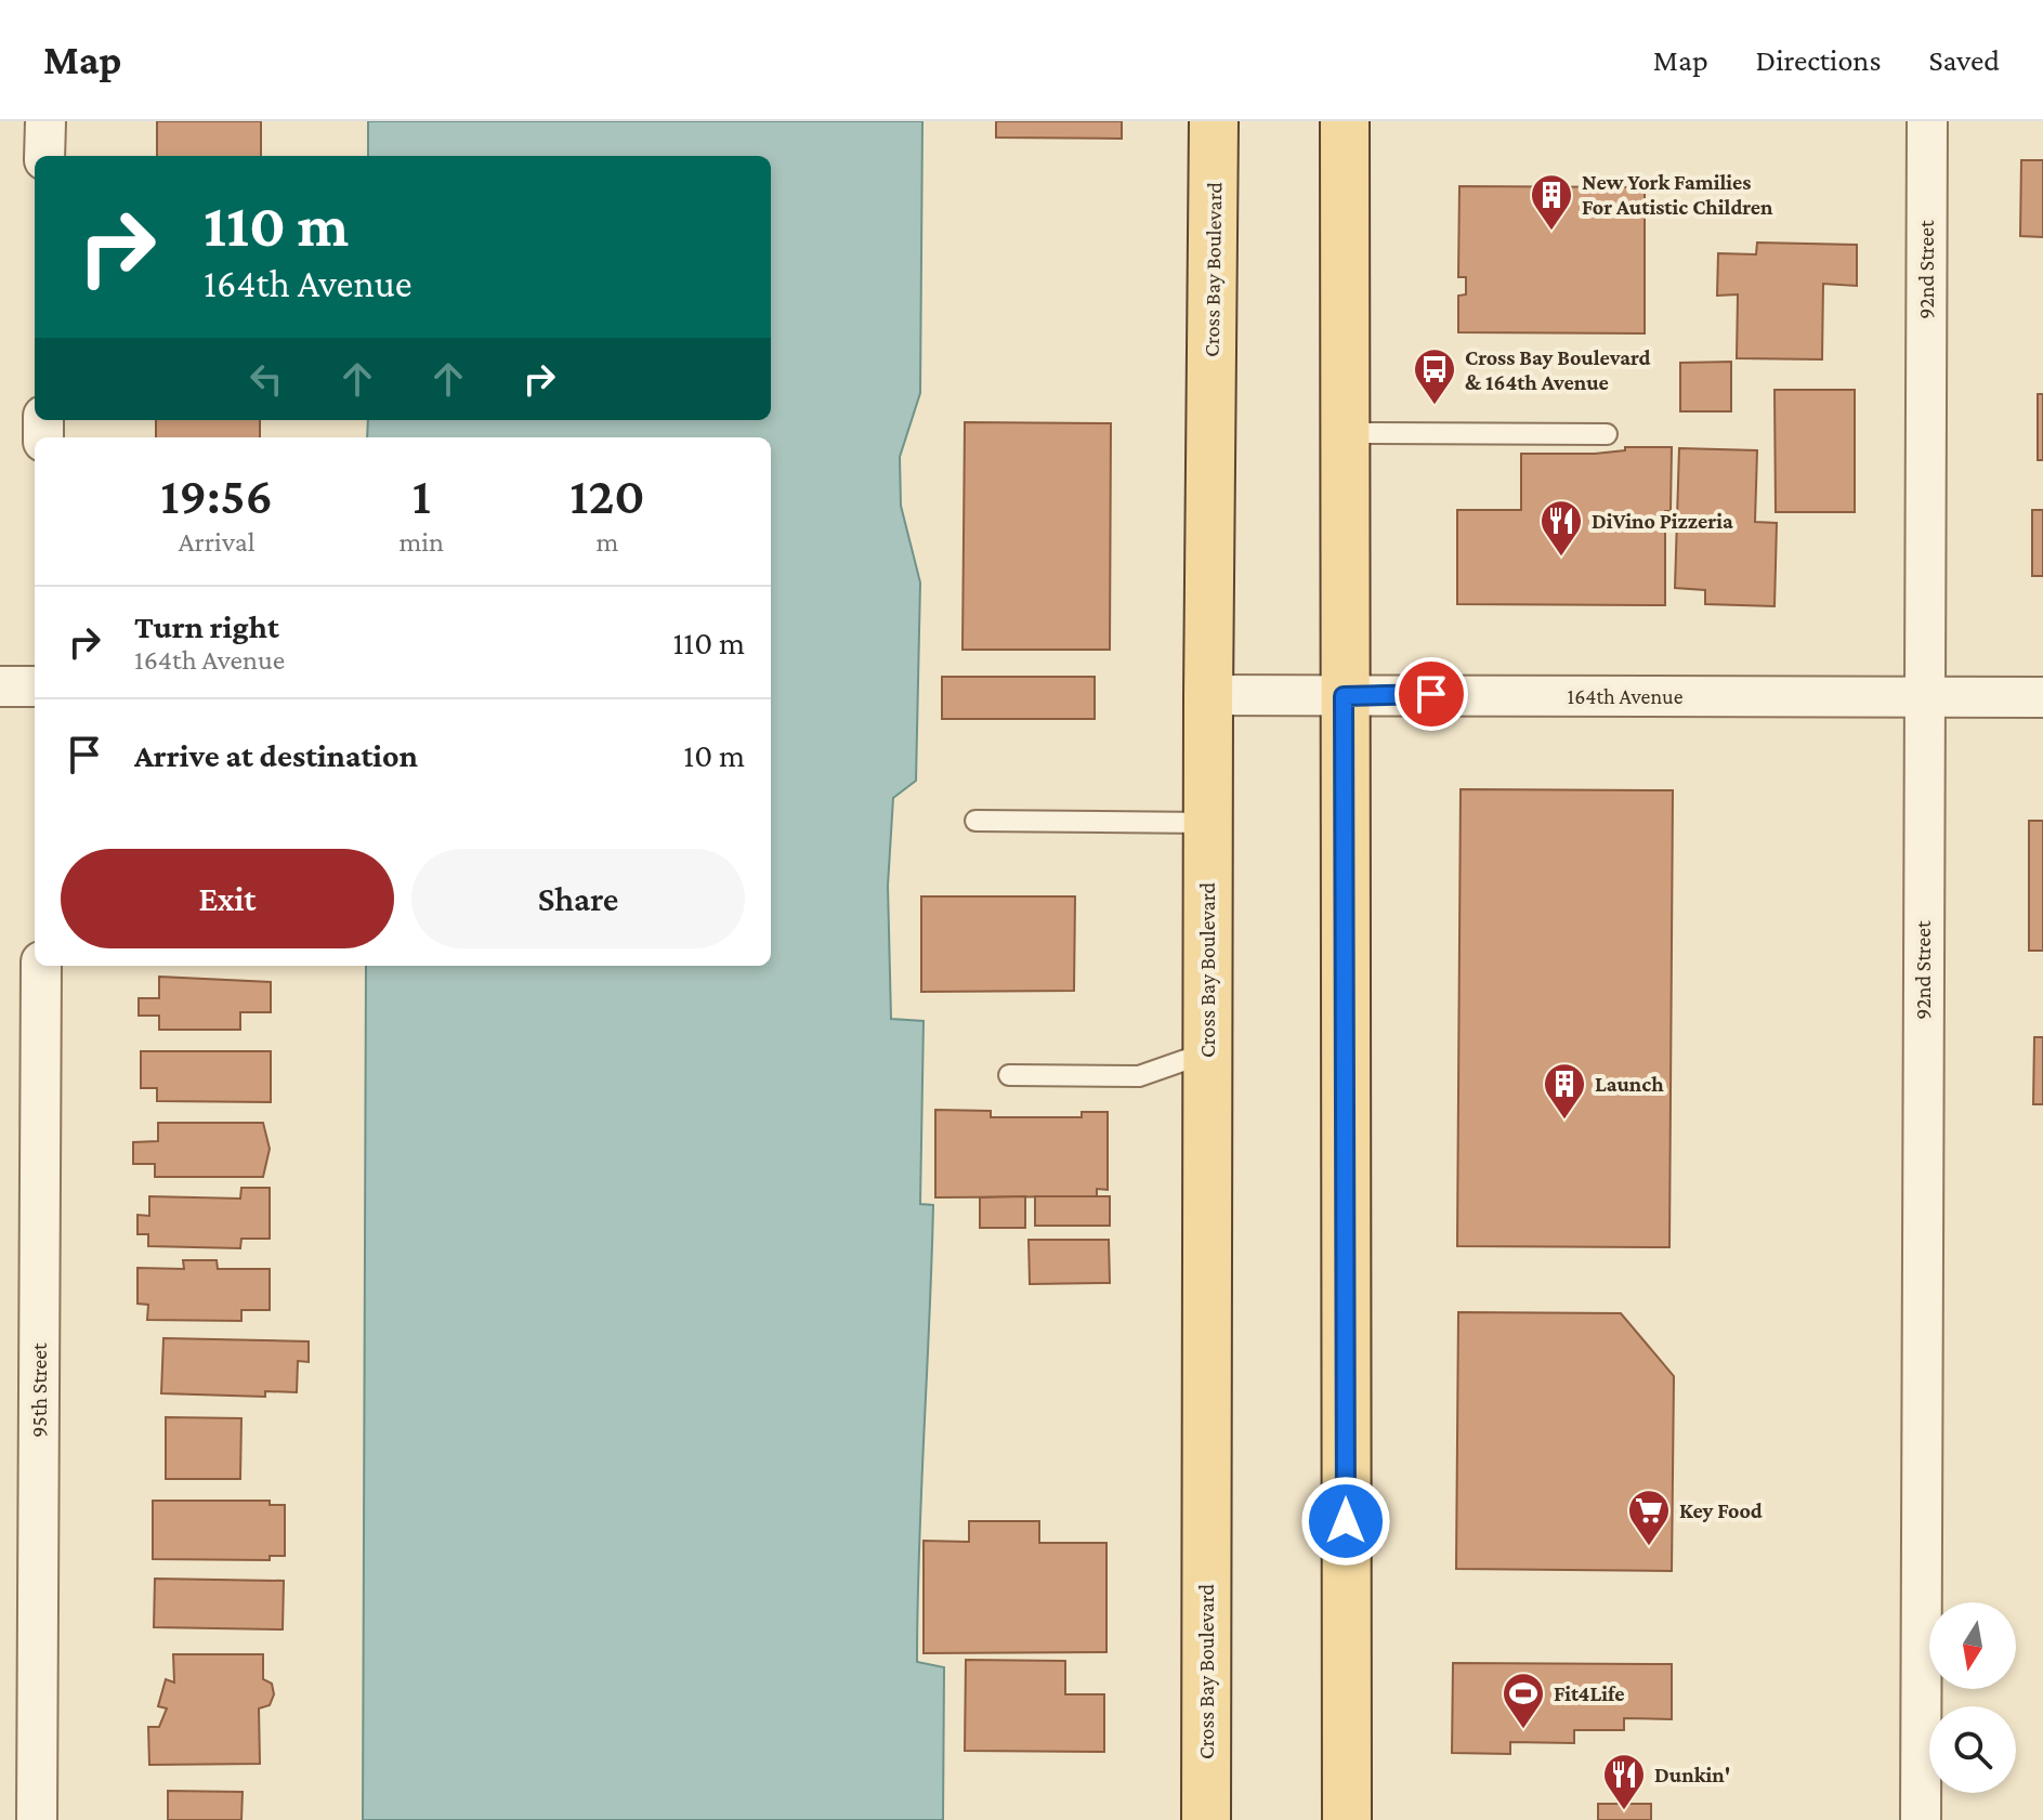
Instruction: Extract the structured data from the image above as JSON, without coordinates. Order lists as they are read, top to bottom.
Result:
{
  "streets": {
    "main road": ["Cross Bay Boulevard"],
    "street": ["92nd Street", "164th Avenue", "95th Street"]
  },
  "crossings": [
    ["Cross Bay Boulevard", "164th Avenue"],
    ["92nd Street", "164th Avenue"]
  ],
  "places": {
    "building": ["New York Families For Autistic Children", "Launch"],
    "bus stop": ["Cross Bay Boulevard & 164th Avenue"],
    "restaurant": ["DiVino Pizzeria", "Dunkin'"],
    "supermarket": ["Key Food"],
    "sports": ["Fit4Life"]
  },
  "north": "bottom",
  "page": {
    "header": "Map",
    "nav": ["Map", "Directions", "Saved"],
    "turn": ["110 m", "164th Avenue"],
    "eta": [
      "19:56",
      "Arrival",
      "1",
      "min",
      "120",
      "m"
    ],
    "list": [
      {
        "name": "Turn right",
        "note": "164th Avenue",
        "value": "110 m"
      },
      {
        "name": "Arrive at destination",
        "value": "10 m"
      }
    ],
    "buttons": ["Exit", "Share"]
  }
}
